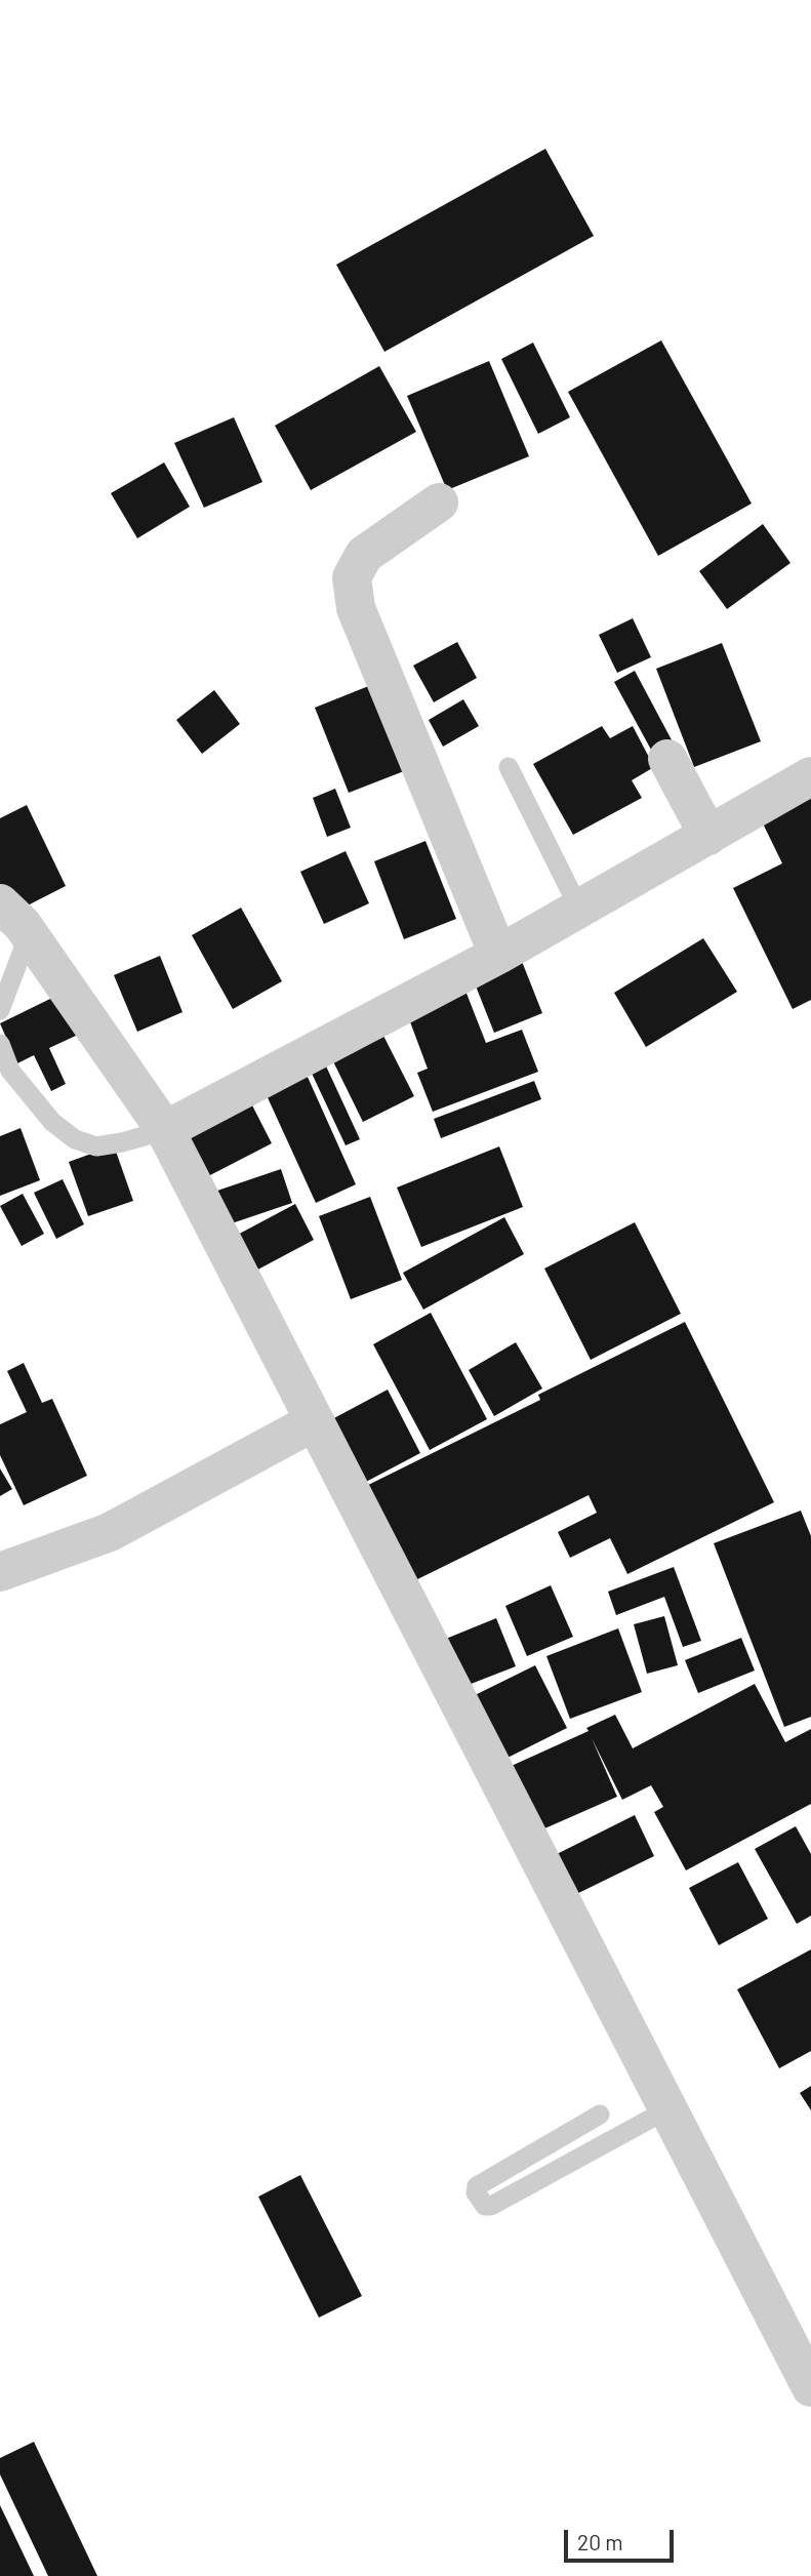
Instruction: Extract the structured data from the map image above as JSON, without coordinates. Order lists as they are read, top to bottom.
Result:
{
  "scale_bar": "20 m"
}
